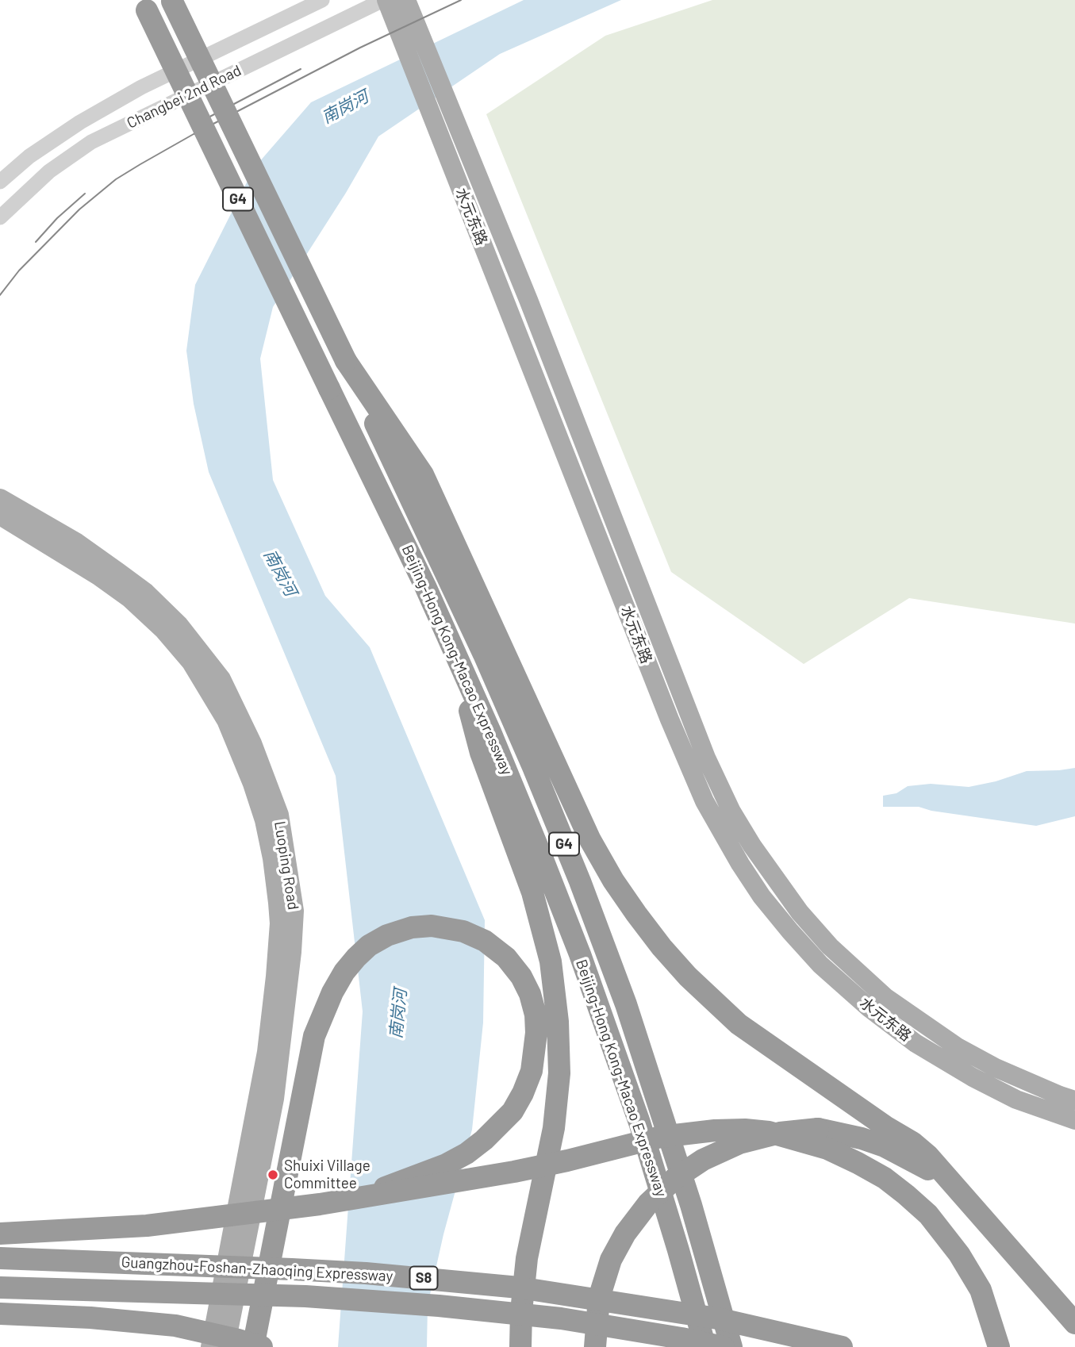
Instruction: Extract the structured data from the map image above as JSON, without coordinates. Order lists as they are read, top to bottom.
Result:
{
  "streets": {
    "highway": [
      "G4",
      "Beijing-Hong Kong-Macao Expressway",
      "Guangzhou-Foshan-Zhaoqing Expressway",
      "S8"
    ],
    "main road": ["水元东路", "Luoping Road"],
    "street": ["Changbei 2nd Road"]
  },
  "crossings": [
    ["Changbei 2nd Road", "水元东路"]
  ],
  "water": ["南岗河"],
  "places": ["Shuixi Village Committee"]
}
